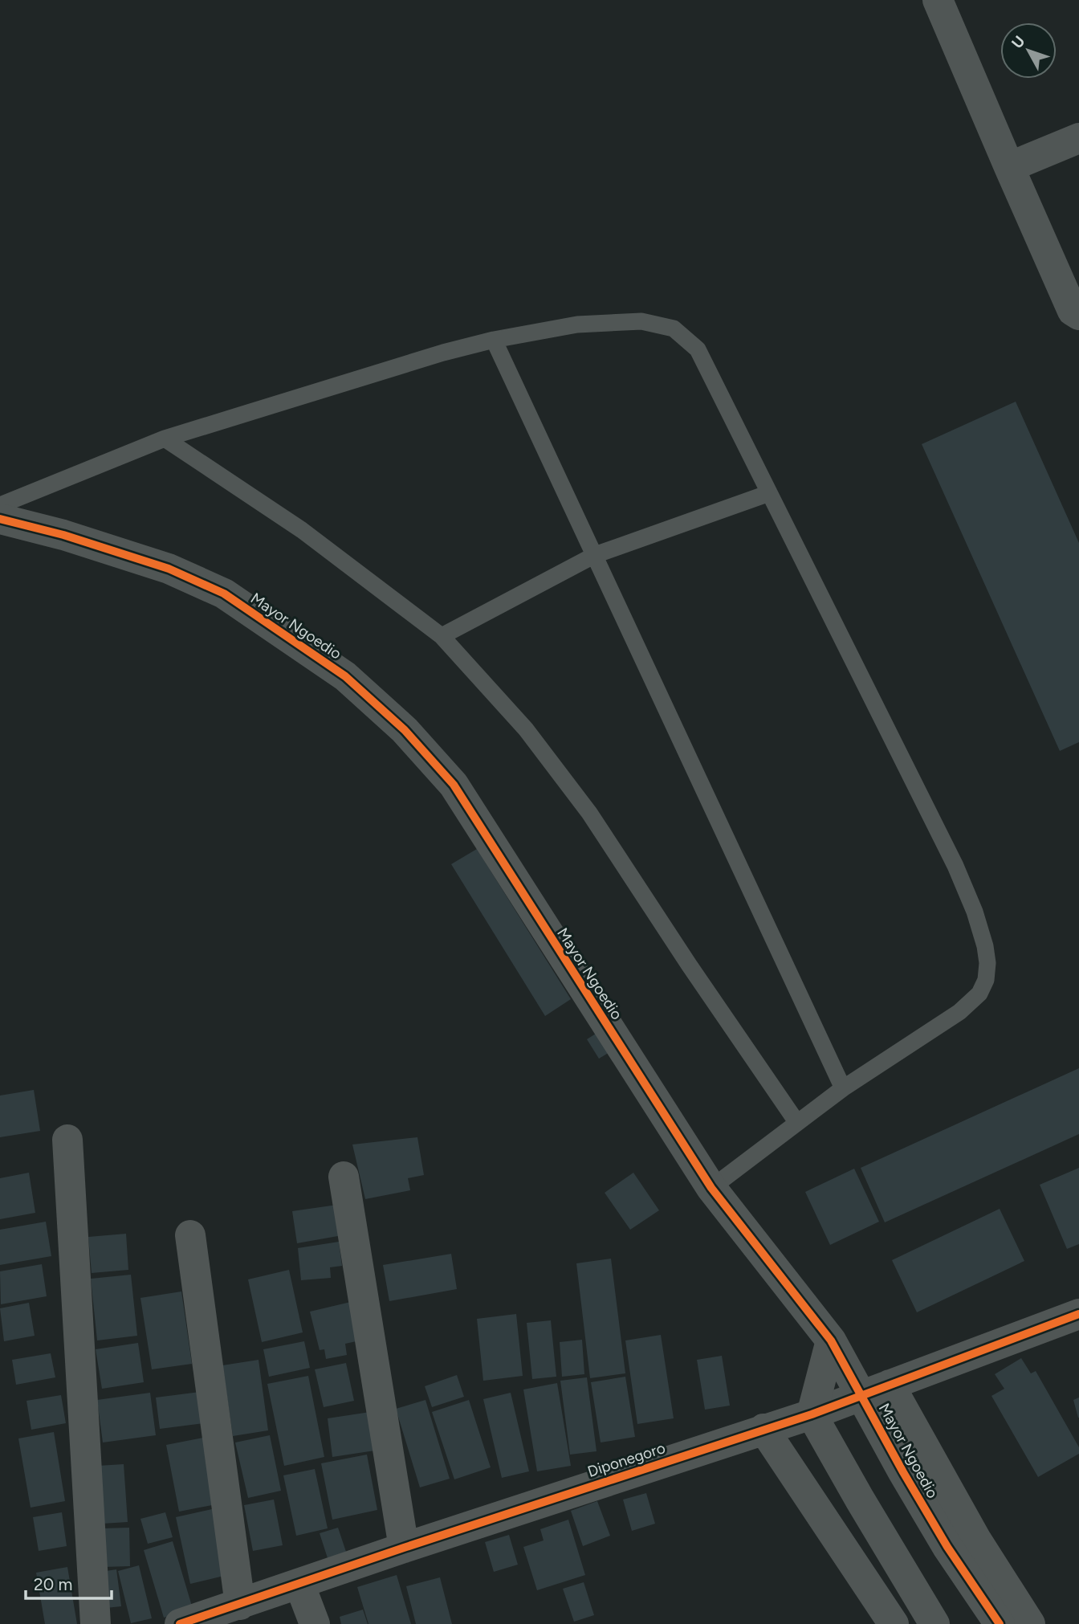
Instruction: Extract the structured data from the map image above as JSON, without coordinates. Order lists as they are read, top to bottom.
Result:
{
  "streets": {
    "street": ["Mayor Ngoedio", "Diponegoro"]
  },
  "crossings": [
    ["Mayor Ngoedio", "Diponegoro"]
  ],
  "scale_bar": "20 m",
  "north": "top left"
}
